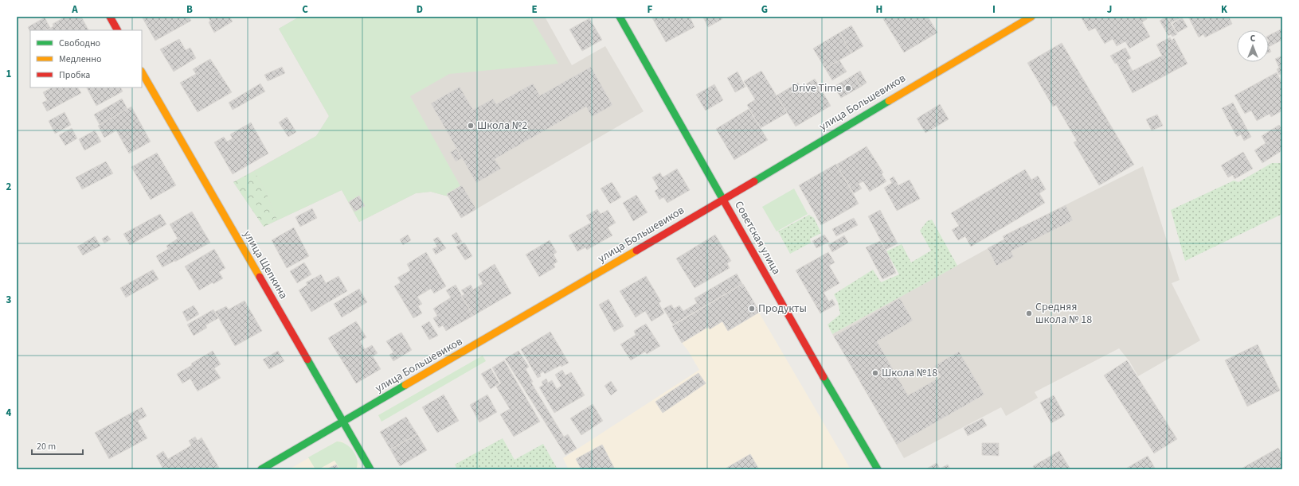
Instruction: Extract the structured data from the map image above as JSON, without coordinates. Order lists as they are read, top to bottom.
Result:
{
  "streets": {
    "street": ["улица Большевиков", "Советская улица", "улица Щепкина"]
  },
  "crossings": [
    ["улица Большевиков", "Советская улица"],
    ["улица Большевиков", "улица Щепкина"]
  ],
  "places": [
    "Drive Time",
    "Школа №2",
    "Продукты",
    "Средняя школа № 18",
    "Школа №18"
  ],
  "legend": ["Свободно", "Медленно", "Пробка"],
  "scale_bar": "20 m",
  "north": "top",
  "grid": {
    "columns": [
      "A",
      "B",
      "C",
      "D",
      "E",
      "F",
      "G",
      "H",
      "I",
      "J",
      "K"
    ],
    "rows": [
      "1",
      "2",
      "3",
      "4"
    ]
  }
}
